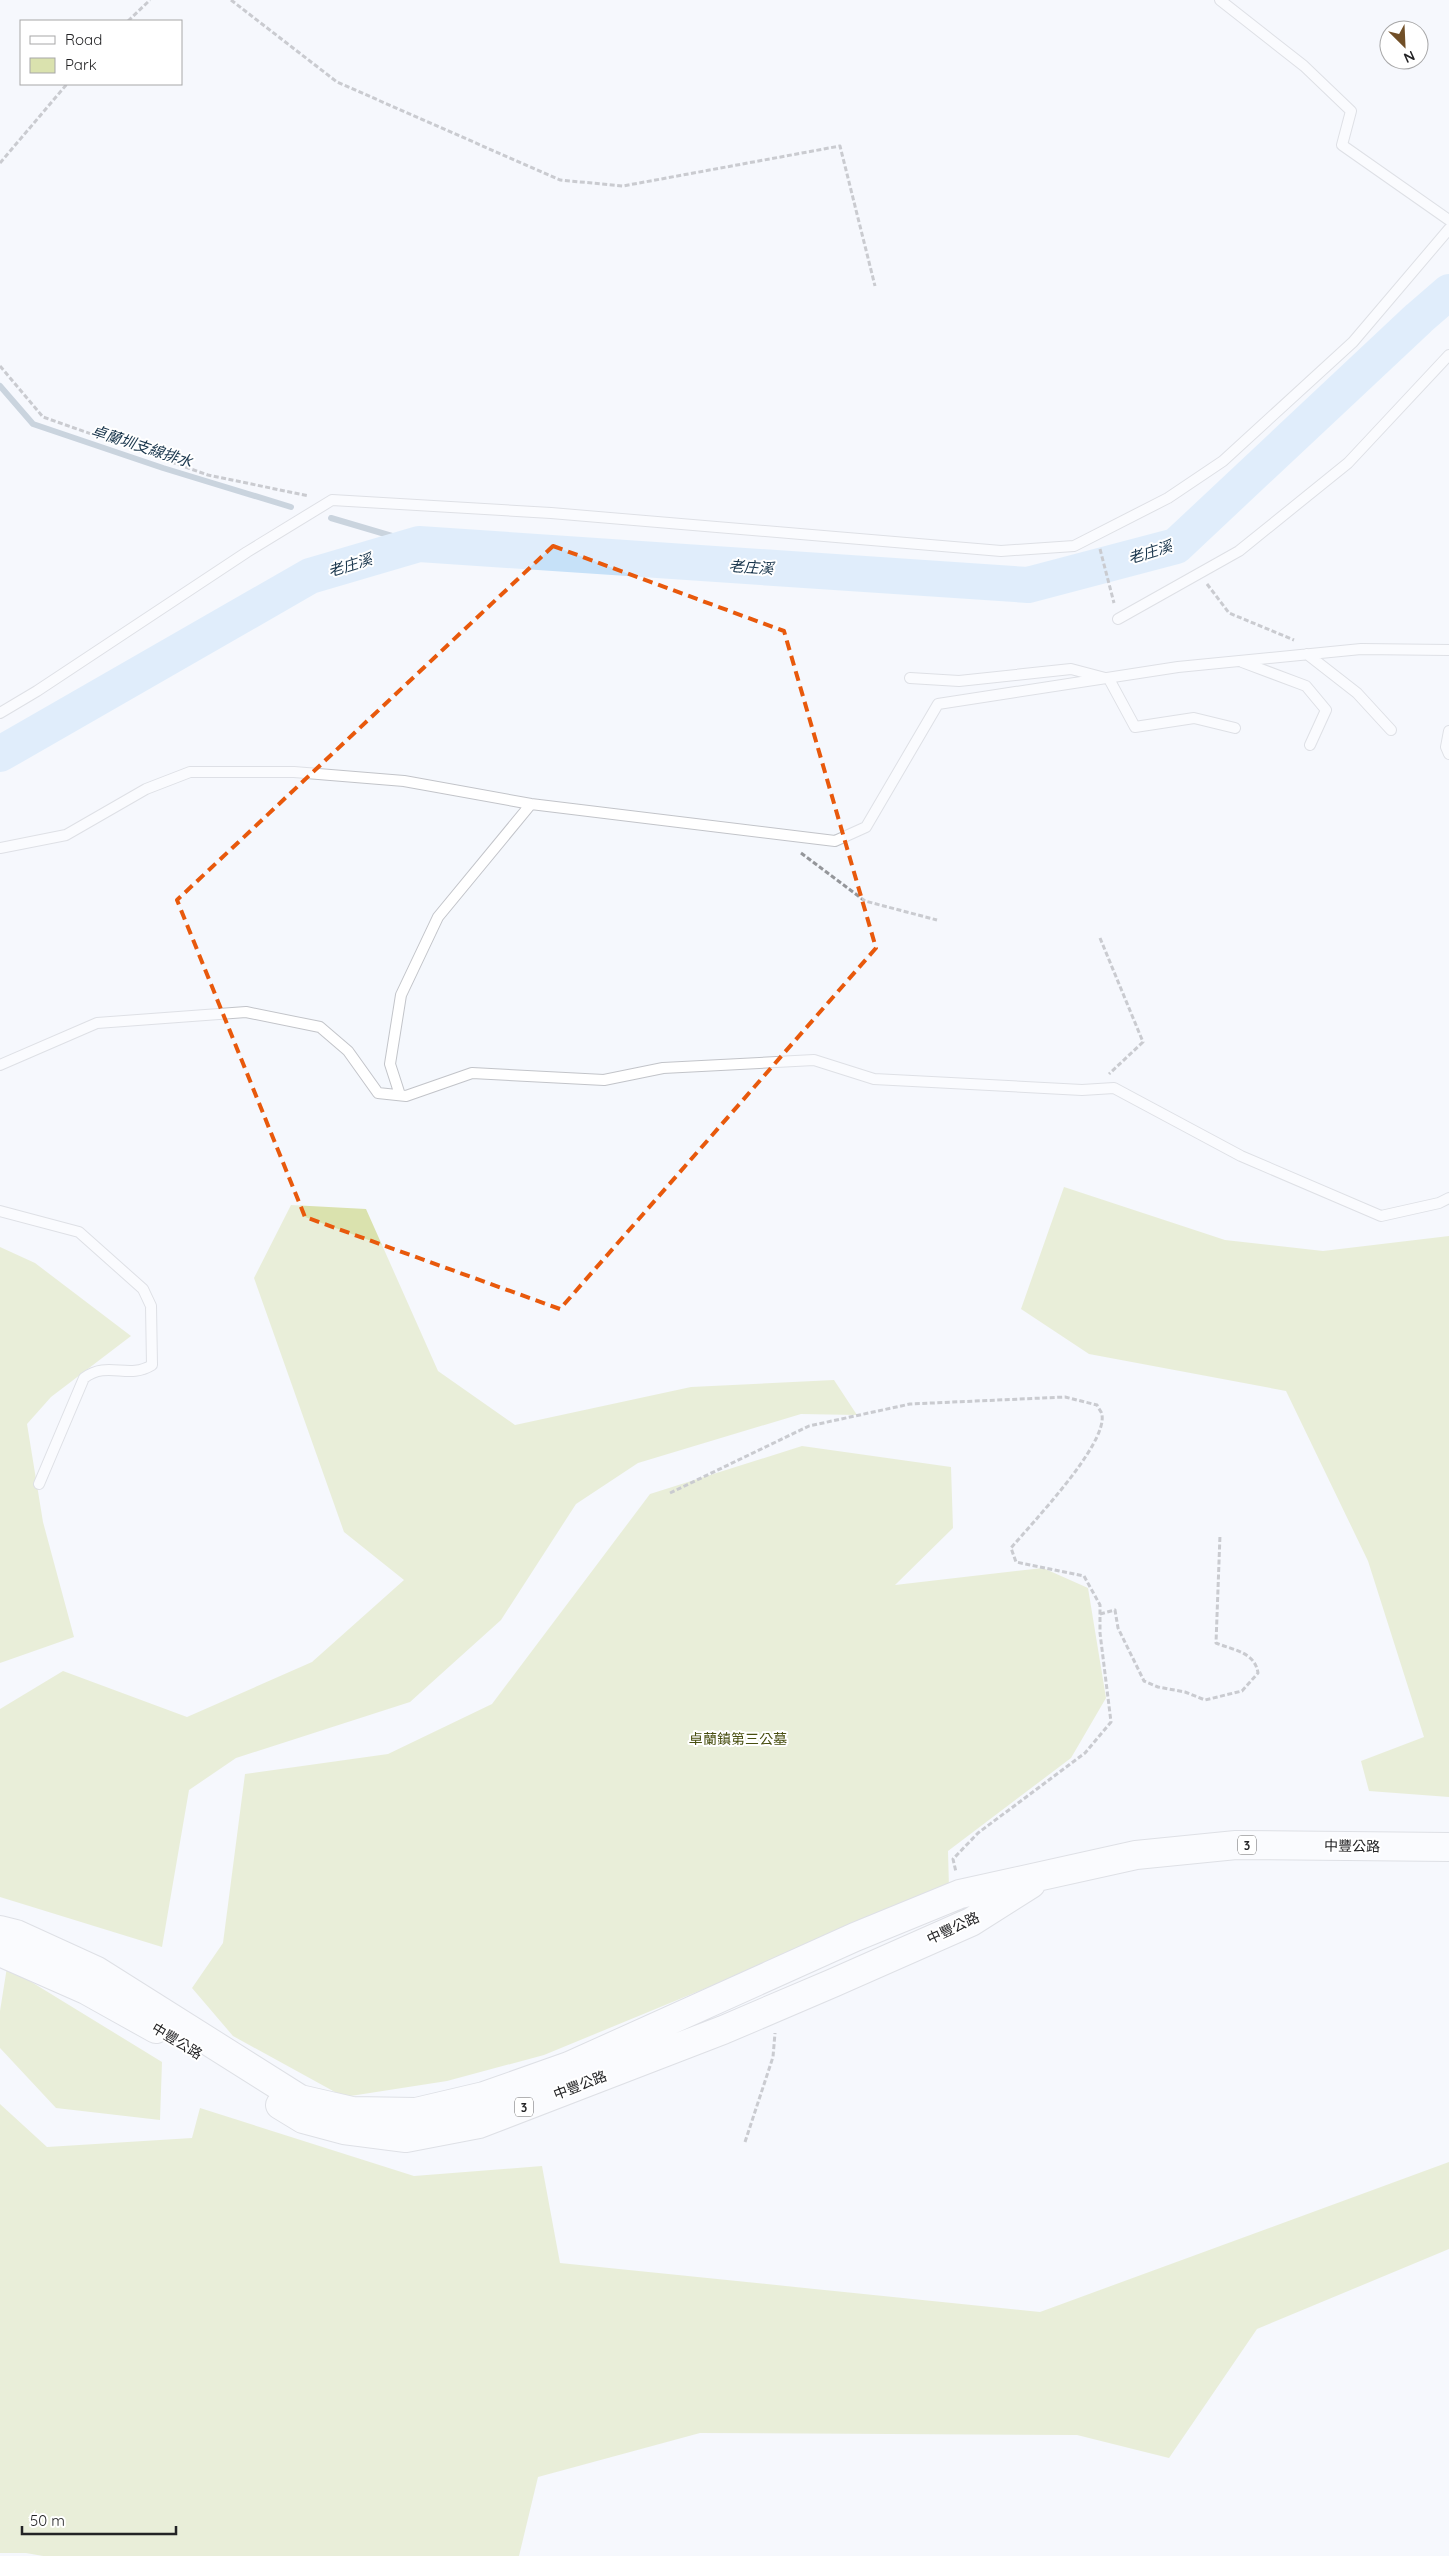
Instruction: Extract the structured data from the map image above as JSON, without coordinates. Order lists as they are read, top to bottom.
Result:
{
  "streets": {
    "main road": ["3", "中豐公路"]
  },
  "water": ["卓蘭圳支線排水", "老庄溪"],
  "parks": ["卓蘭鎮第三公墓"],
  "legend": ["Road", "Park"],
  "scale_bar": "50 m",
  "north": "bottom right"
}
